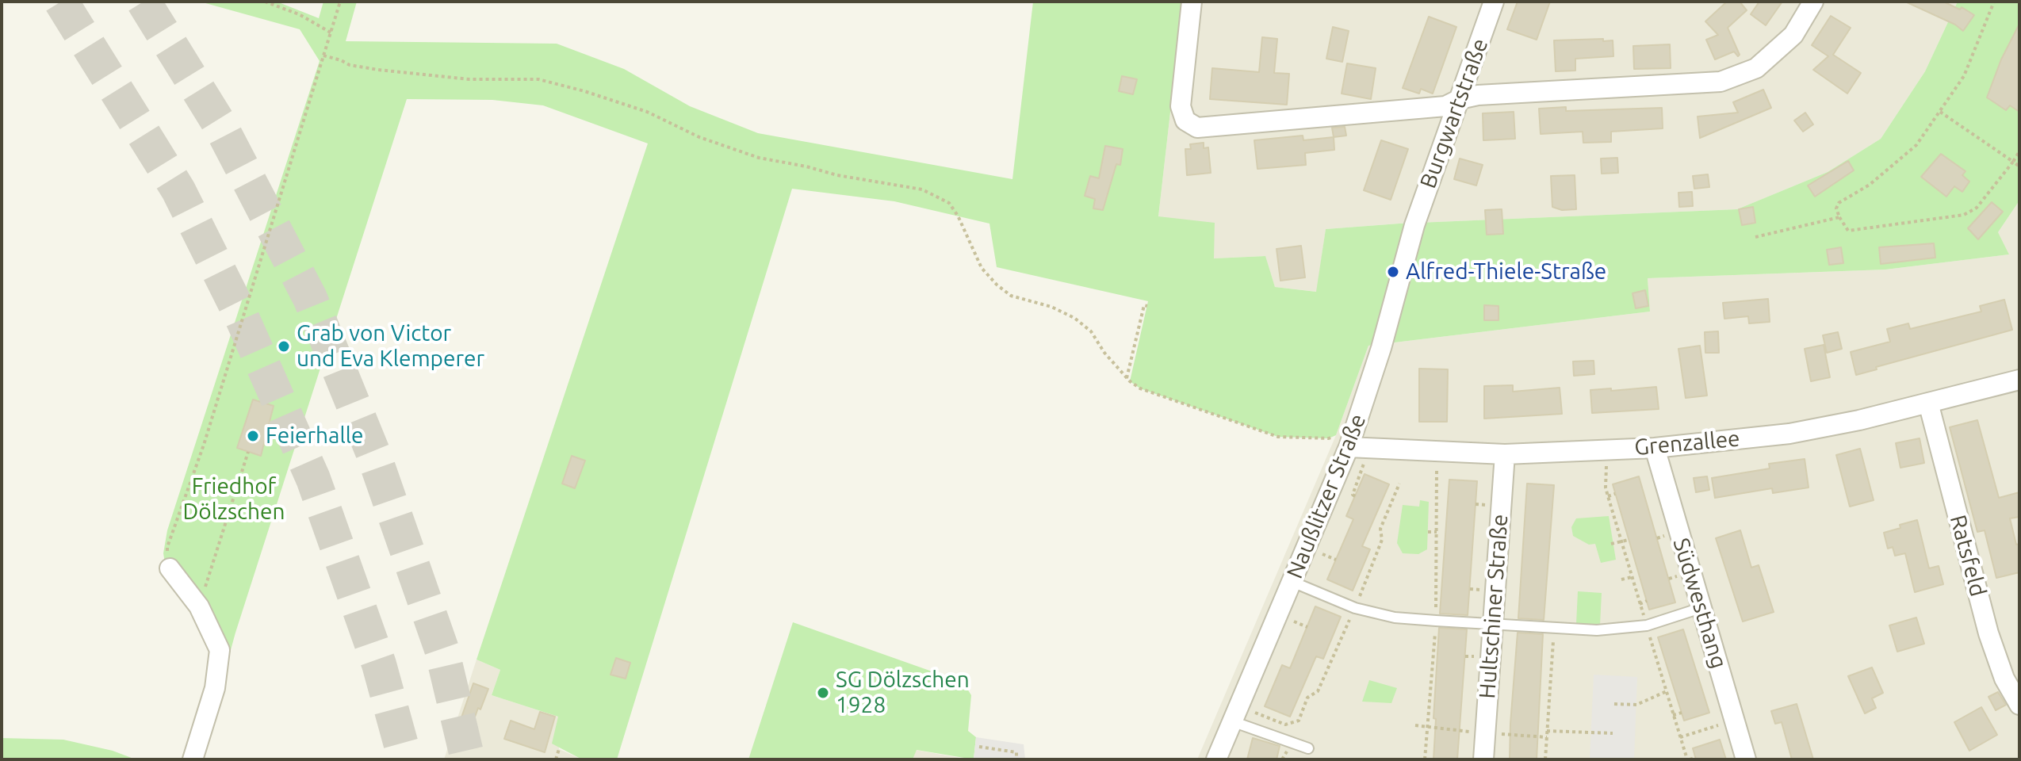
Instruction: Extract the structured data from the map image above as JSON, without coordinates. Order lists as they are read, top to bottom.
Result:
{
  "streets": {
    "street": [
      "Burgwartstraße",
      "Grenzallee",
      "Naußlitzer Straße",
      "Ratsfeld",
      "Südwesthang",
      "Hultschiner Straße"
    ]
  },
  "crossings": [
    ["Burgwartstraße", "Naußlitzer Straße"],
    ["Grenzallee", "Naußlitzer Straße"],
    ["Grenzallee", "Ratsfeld"],
    ["Grenzallee", "Südwesthang"],
    ["Grenzallee", "Hultschiner Straße"]
  ],
  "parks": ["Friedhof Dölzschen"],
  "places": [
    "Alfred-Thiele-Straße",
    "Grab von Victor und Eva Klemperer",
    "Feierhalle",
    "SG Dölzschen 1928"
  ]
}
